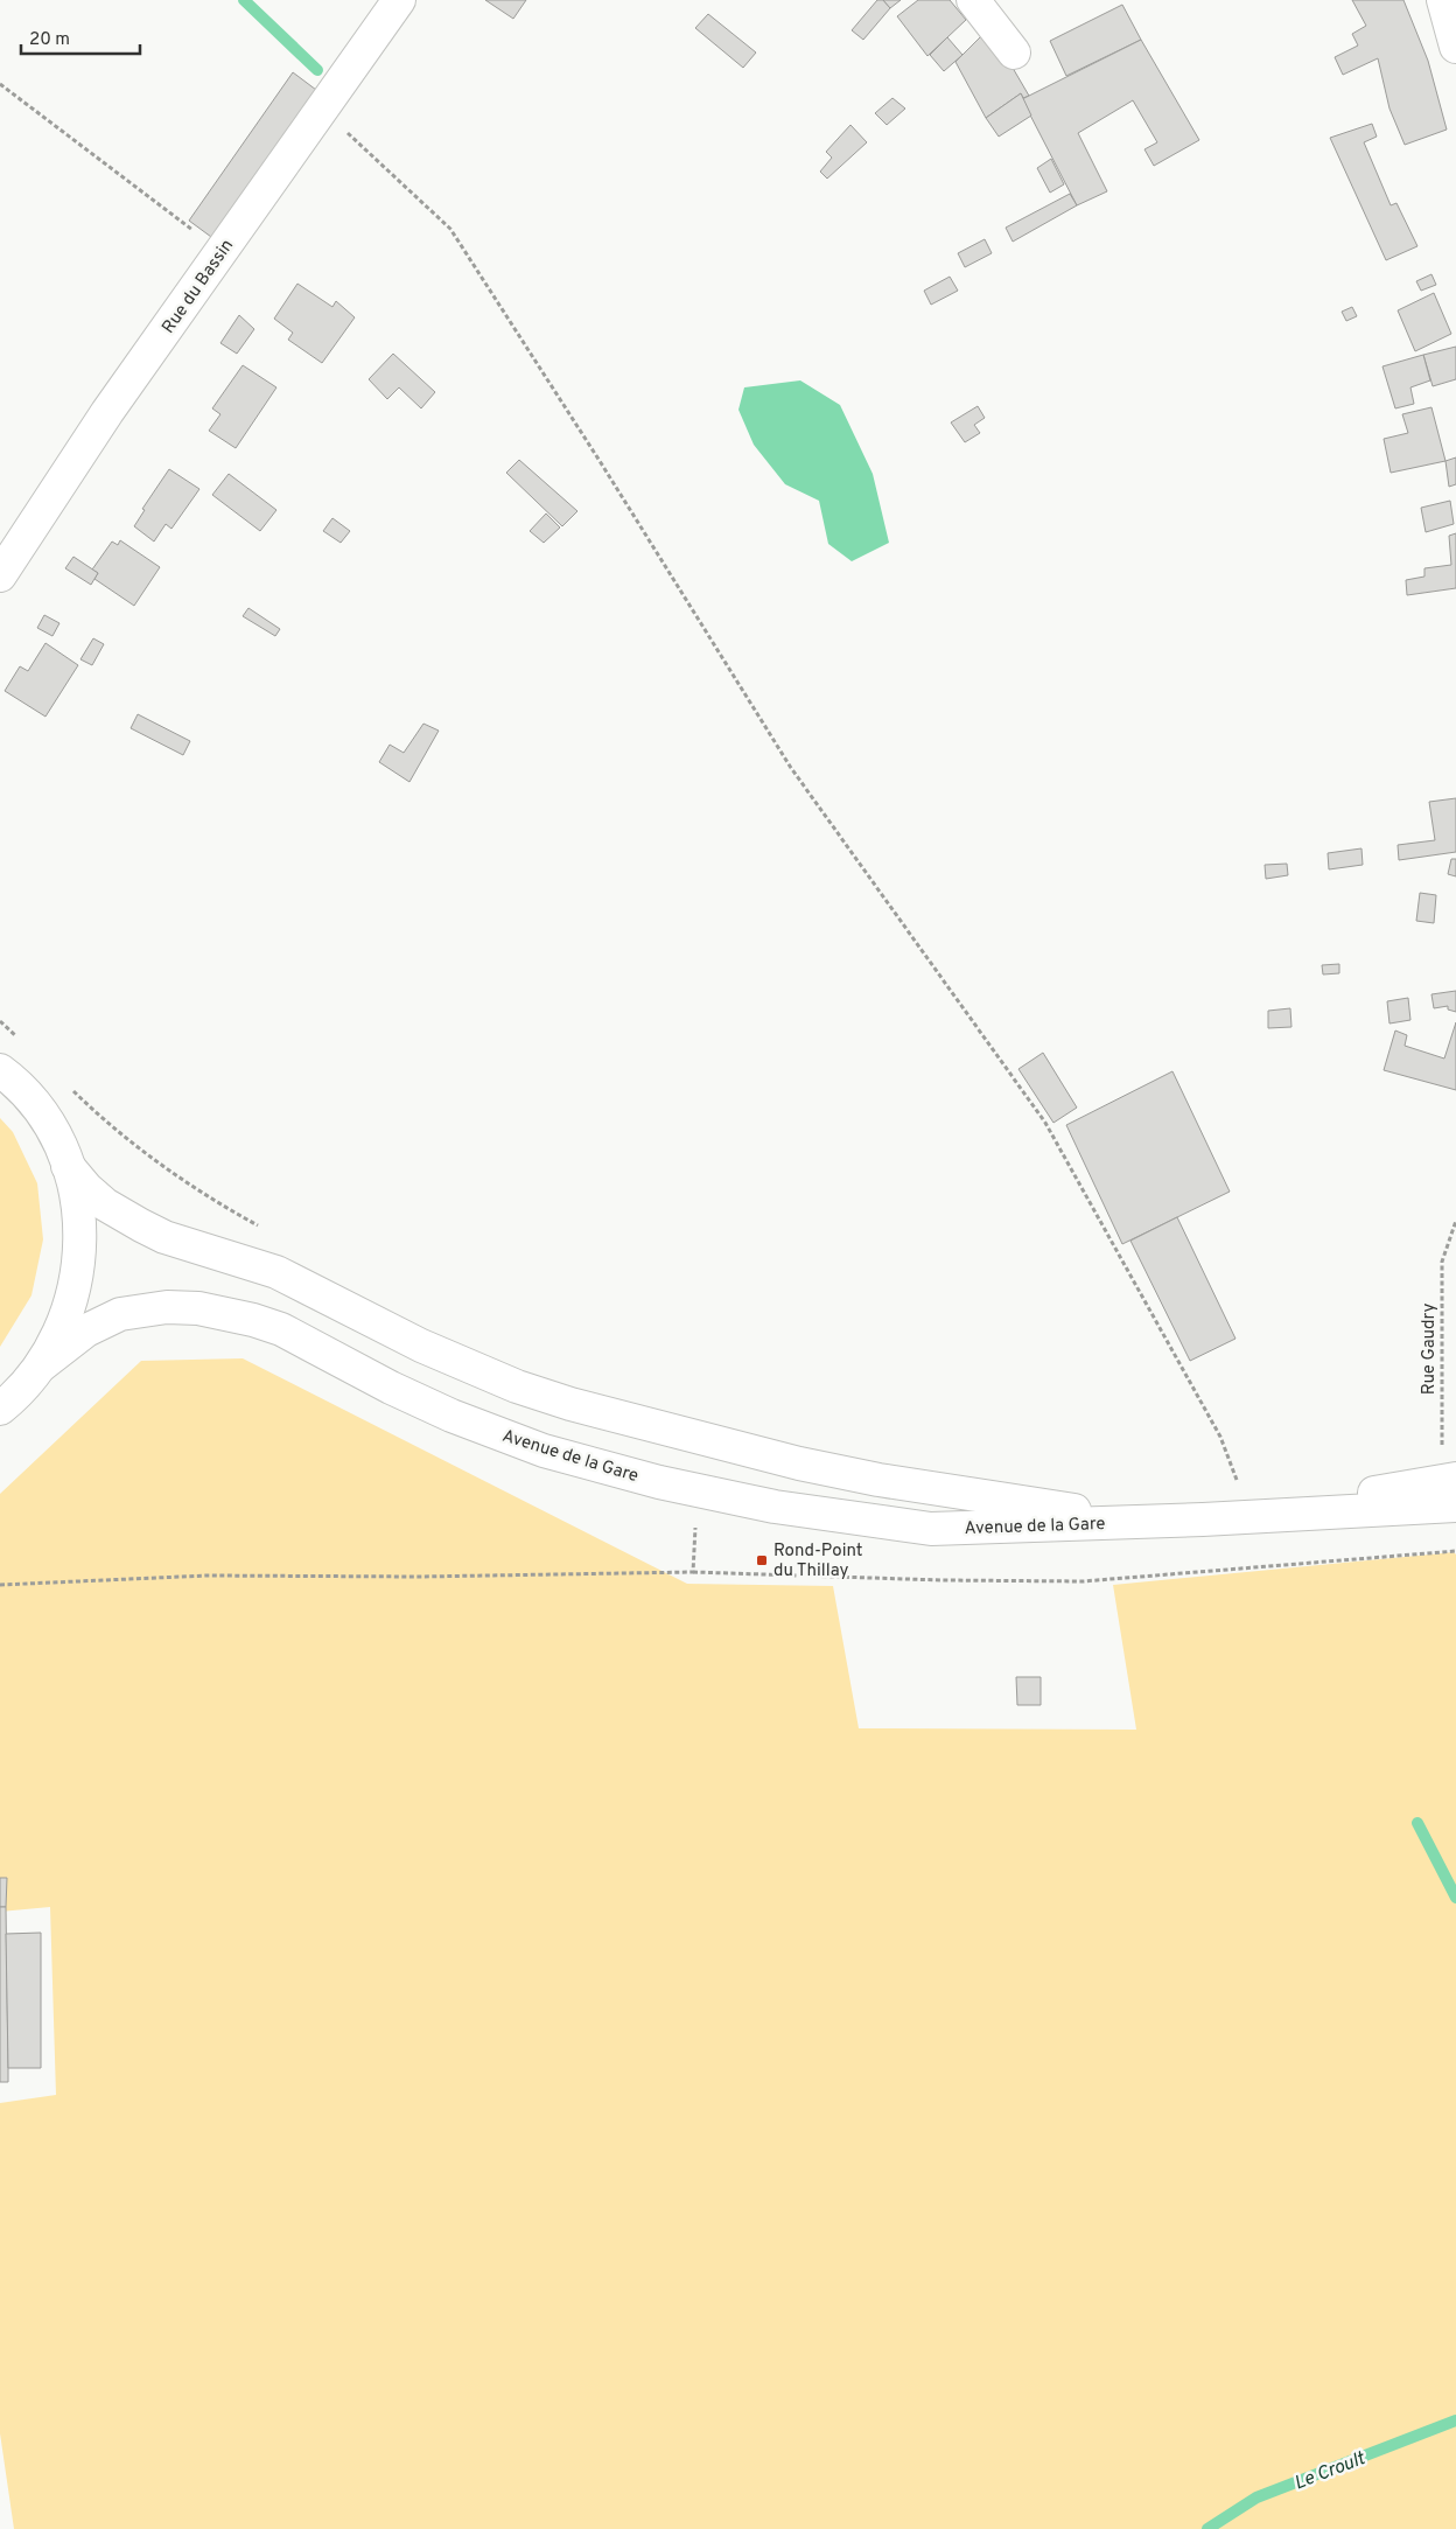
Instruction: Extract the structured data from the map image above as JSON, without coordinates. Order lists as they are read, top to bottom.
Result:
{
  "streets": {
    "main road": ["Rue du Bassin", "Avenue de la Gare"],
    "path": ["Rue Gaudry"]
  },
  "crossings": [
    ["Rue Gaudry", "Avenue de la Gare"]
  ],
  "water": ["Le Croult"],
  "places": {
    "transit": ["Rond-Point du Thillay"]
  },
  "scale_bar": "20 m"
}
